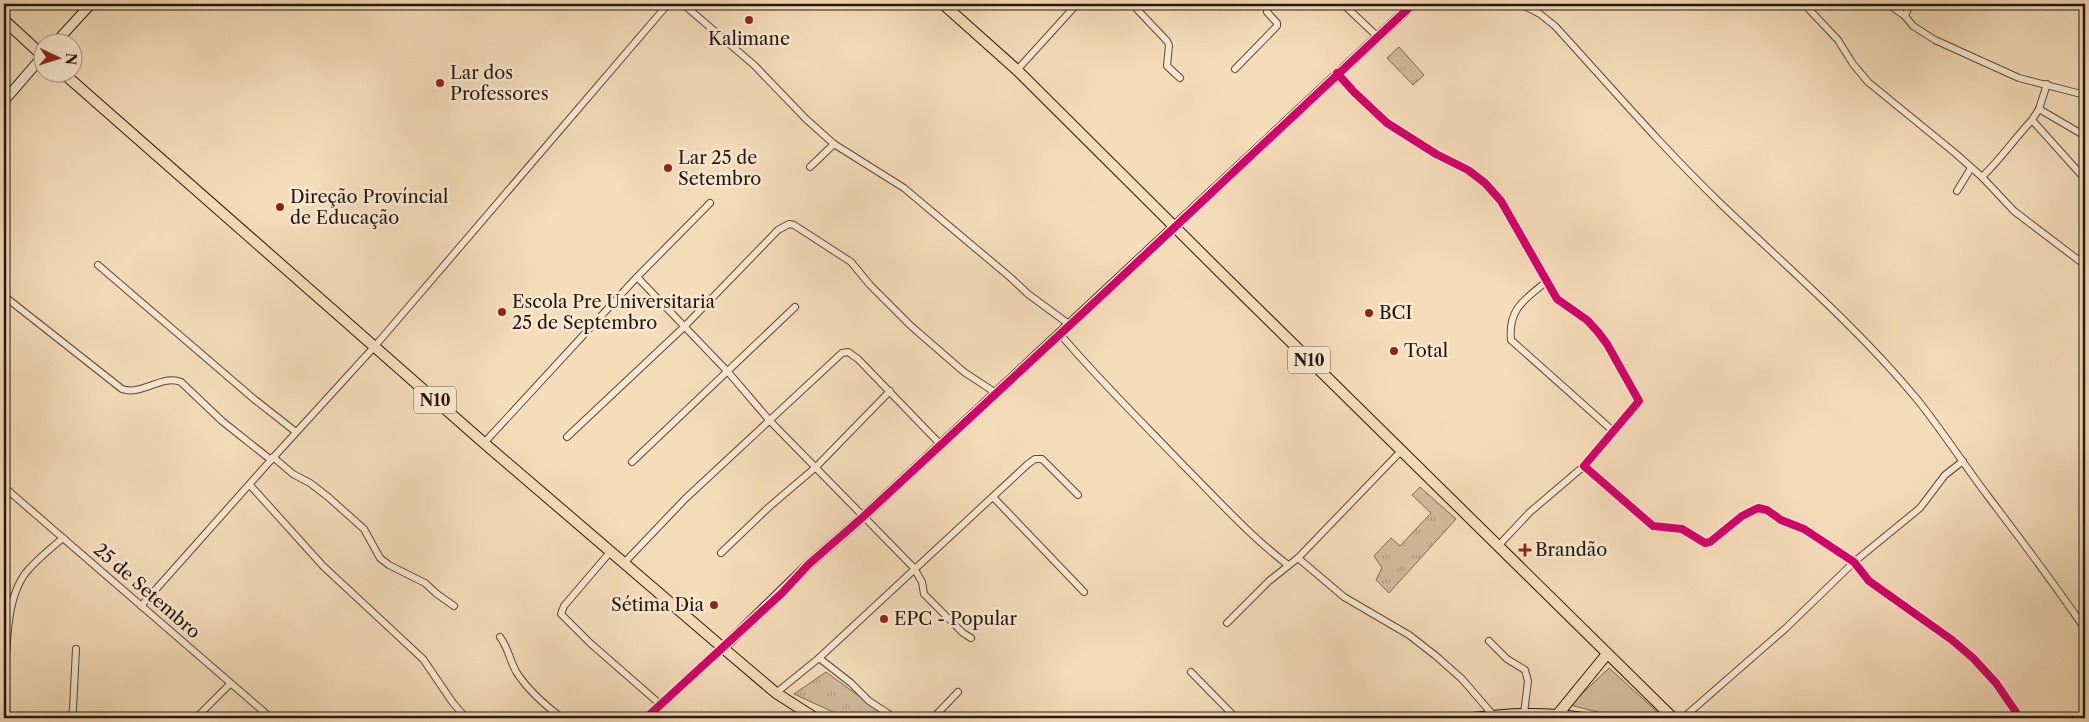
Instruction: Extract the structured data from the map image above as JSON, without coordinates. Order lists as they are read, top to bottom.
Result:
{
  "streets": {
    "main road": ["N10"],
    "street": ["25 de Setembro"]
  },
  "places": {
    "other": [
      "Kalimane",
      "Lar dos Professores",
      "Lar 25 de Setembro",
      "Direção Províncial de Educação",
      "Escola Pre Universitaria 25 de Septembro",
      "BCI",
      "Total",
      "Sétima Dia",
      "EPC - Popular"
    ],
    "health": ["Brandão"]
  },
  "north": "right"
}
